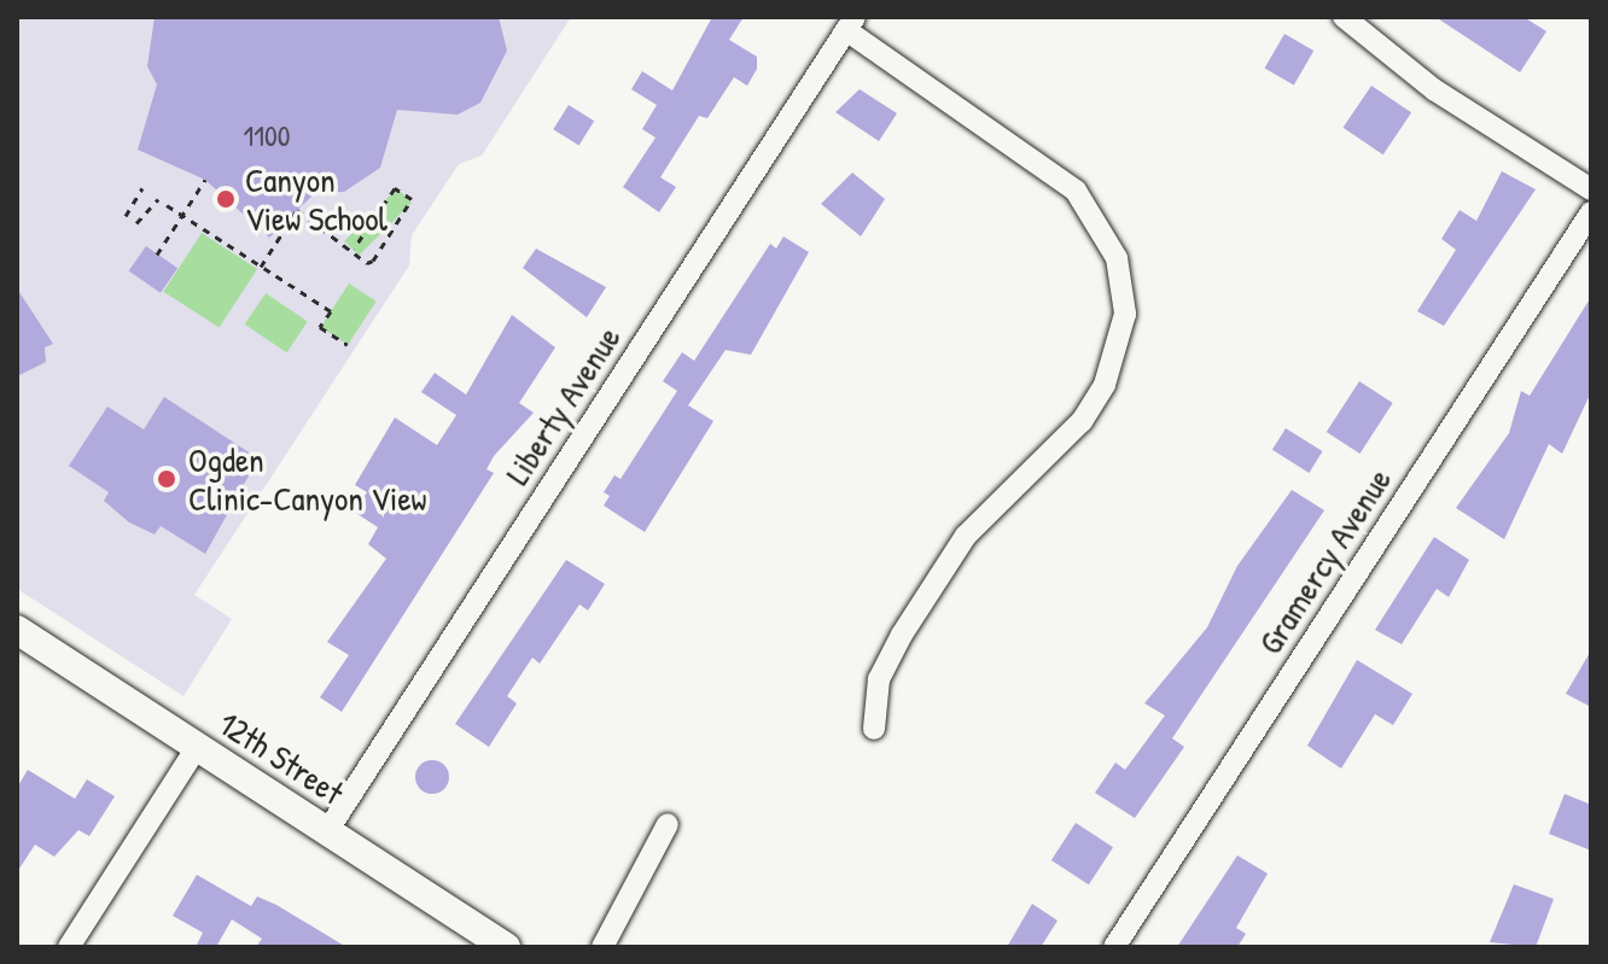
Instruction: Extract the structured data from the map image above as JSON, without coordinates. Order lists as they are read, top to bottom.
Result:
{
  "streets": {
    "main road": ["12th Street"],
    "street": ["Liberty Avenue", "Gramercy Avenue"]
  },
  "crossings": [
    ["Liberty Avenue", "12th Street"]
  ],
  "places": ["Canyon View School", "Ogden Clinic-Canyon View"],
  "house_numbers": ["1100"]
}
